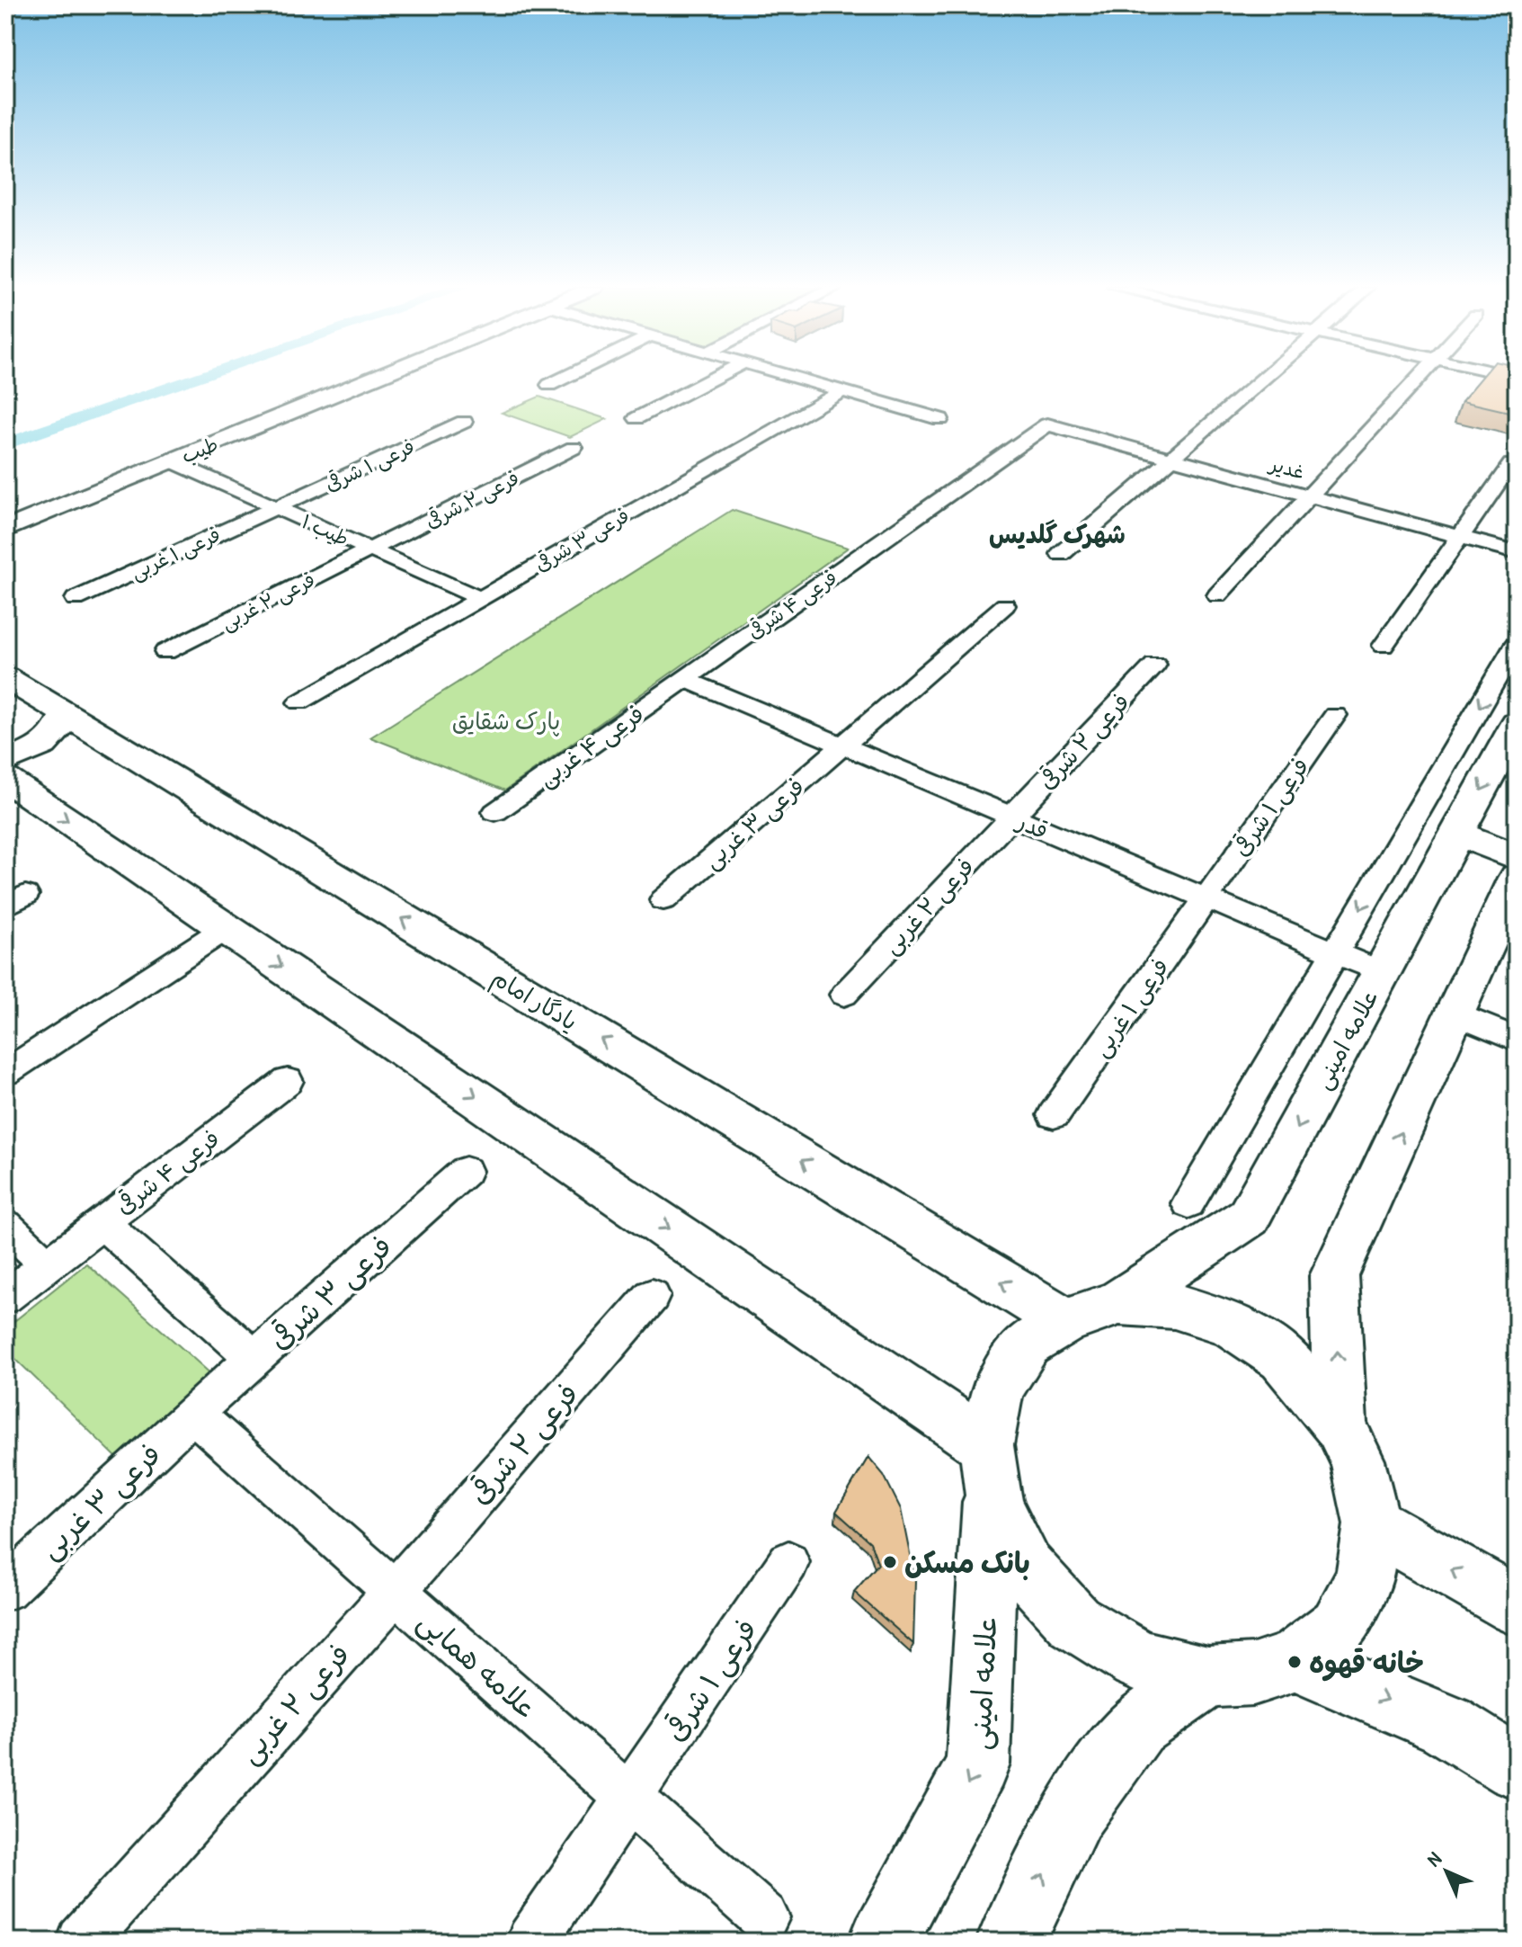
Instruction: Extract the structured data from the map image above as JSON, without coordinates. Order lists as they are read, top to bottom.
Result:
{
  "streets": {
    "main road": ["یادگار امام", "علامه امینی"],
    "street": [
      "طیب",
      "فرعی ۱ شرقی",
      "غدیر",
      "فرعی ۲ شرقی",
      "طیب ۱",
      "فرعی ۳ شرقی",
      "فرعی ۱ غربی",
      "فرعی ۲ غربی",
      "فرعی ۴ شرقی",
      "فرعی ۴ غربی",
      "فرعی ۳ غربی",
      "قدر",
      "علامه همایی"
    ]
  },
  "crossings": [
    ["طیب", "طیب ۱"],
    ["فرعی ۱ شرقی", "طیب ۱"],
    ["فرعی ۱ شرقی", "فرعی ۱ غربی"],
    ["فرعی ۱ شرقی", "قدر"],
    ["فرعی ۱ شرقی", "علامه همایی"],
    ["غدیر", "فرعی ۴ شرقی"],
    ["فرعی ۲ شرقی", "طیب ۱"],
    ["فرعی ۲ شرقی", "فرعی ۲ غربی"],
    ["فرعی ۲ شرقی", "قدر"],
    ["فرعی ۲ شرقی", "علامه همایی"],
    ["طیب ۱", "فرعی ۳ شرقی"],
    ["طیب ۱", "فرعی ۱ غربی"],
    ["طیب ۱", "فرعی ۲ غربی"],
    ["فرعی ۳ شرقی", "فرعی ۳ غربی"],
    ["فرعی ۳ شرقی", "علامه همایی"],
    ["فرعی ۱ غربی", "قدر"],
    ["فرعی ۲ غربی", "قدر"],
    ["فرعی ۲ غربی", "علامه همایی"],
    ["فرعی ۴ شرقی", "فرعی ۴ غربی"],
    ["فرعی ۴ شرقی", "قدر"],
    ["فرعی ۴ غربی", "قدر"],
    ["فرعی ۳ غربی", "قدر"],
    ["فرعی ۳ غربی", "علامه همایی"],
    ["قدر", "علامه امینی"],
    ["یادگار امام", "علامه امینی"]
  ],
  "districts": ["شهرک گلدیس"],
  "parks": ["پارک شقایق"],
  "places": ["بانک مسکن", "خانه قهوه"],
  "north": "top left"
}
